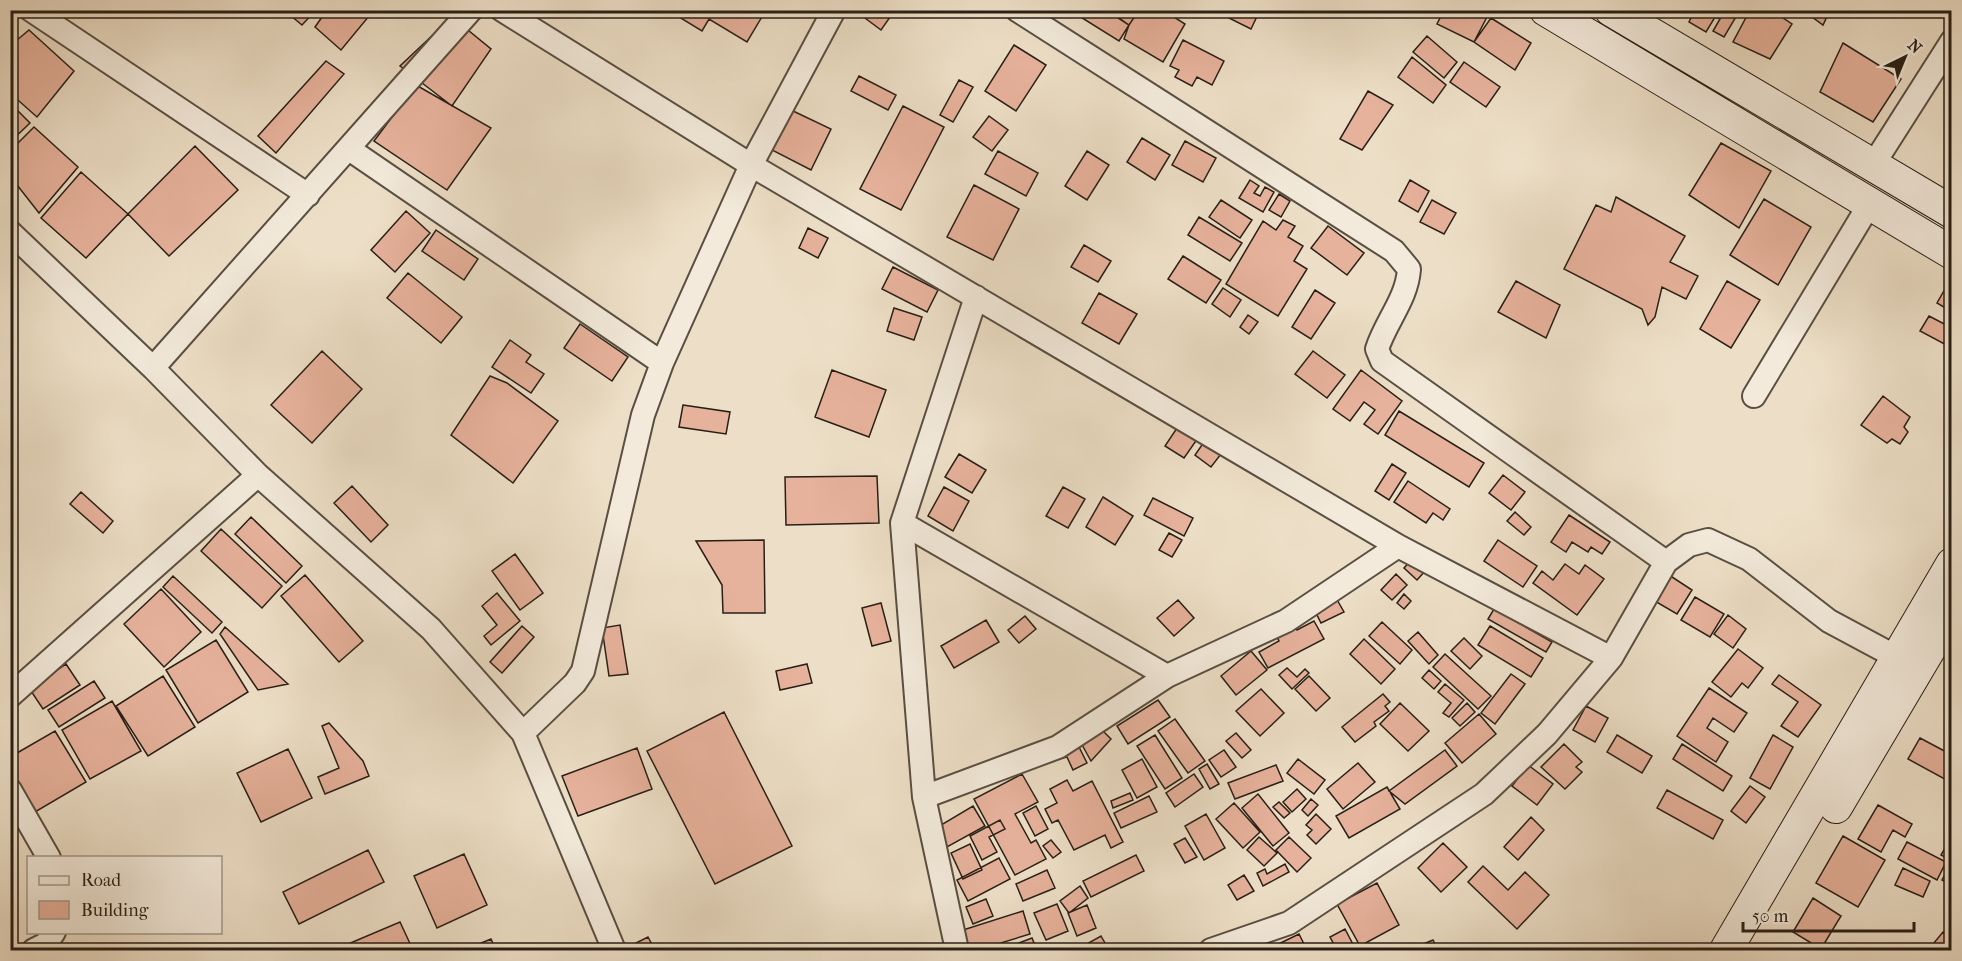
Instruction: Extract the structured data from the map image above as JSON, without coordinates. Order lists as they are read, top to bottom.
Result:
{
  "legend": ["Road", "Building"],
  "scale_bar": "50 m",
  "north": "top right"
}
